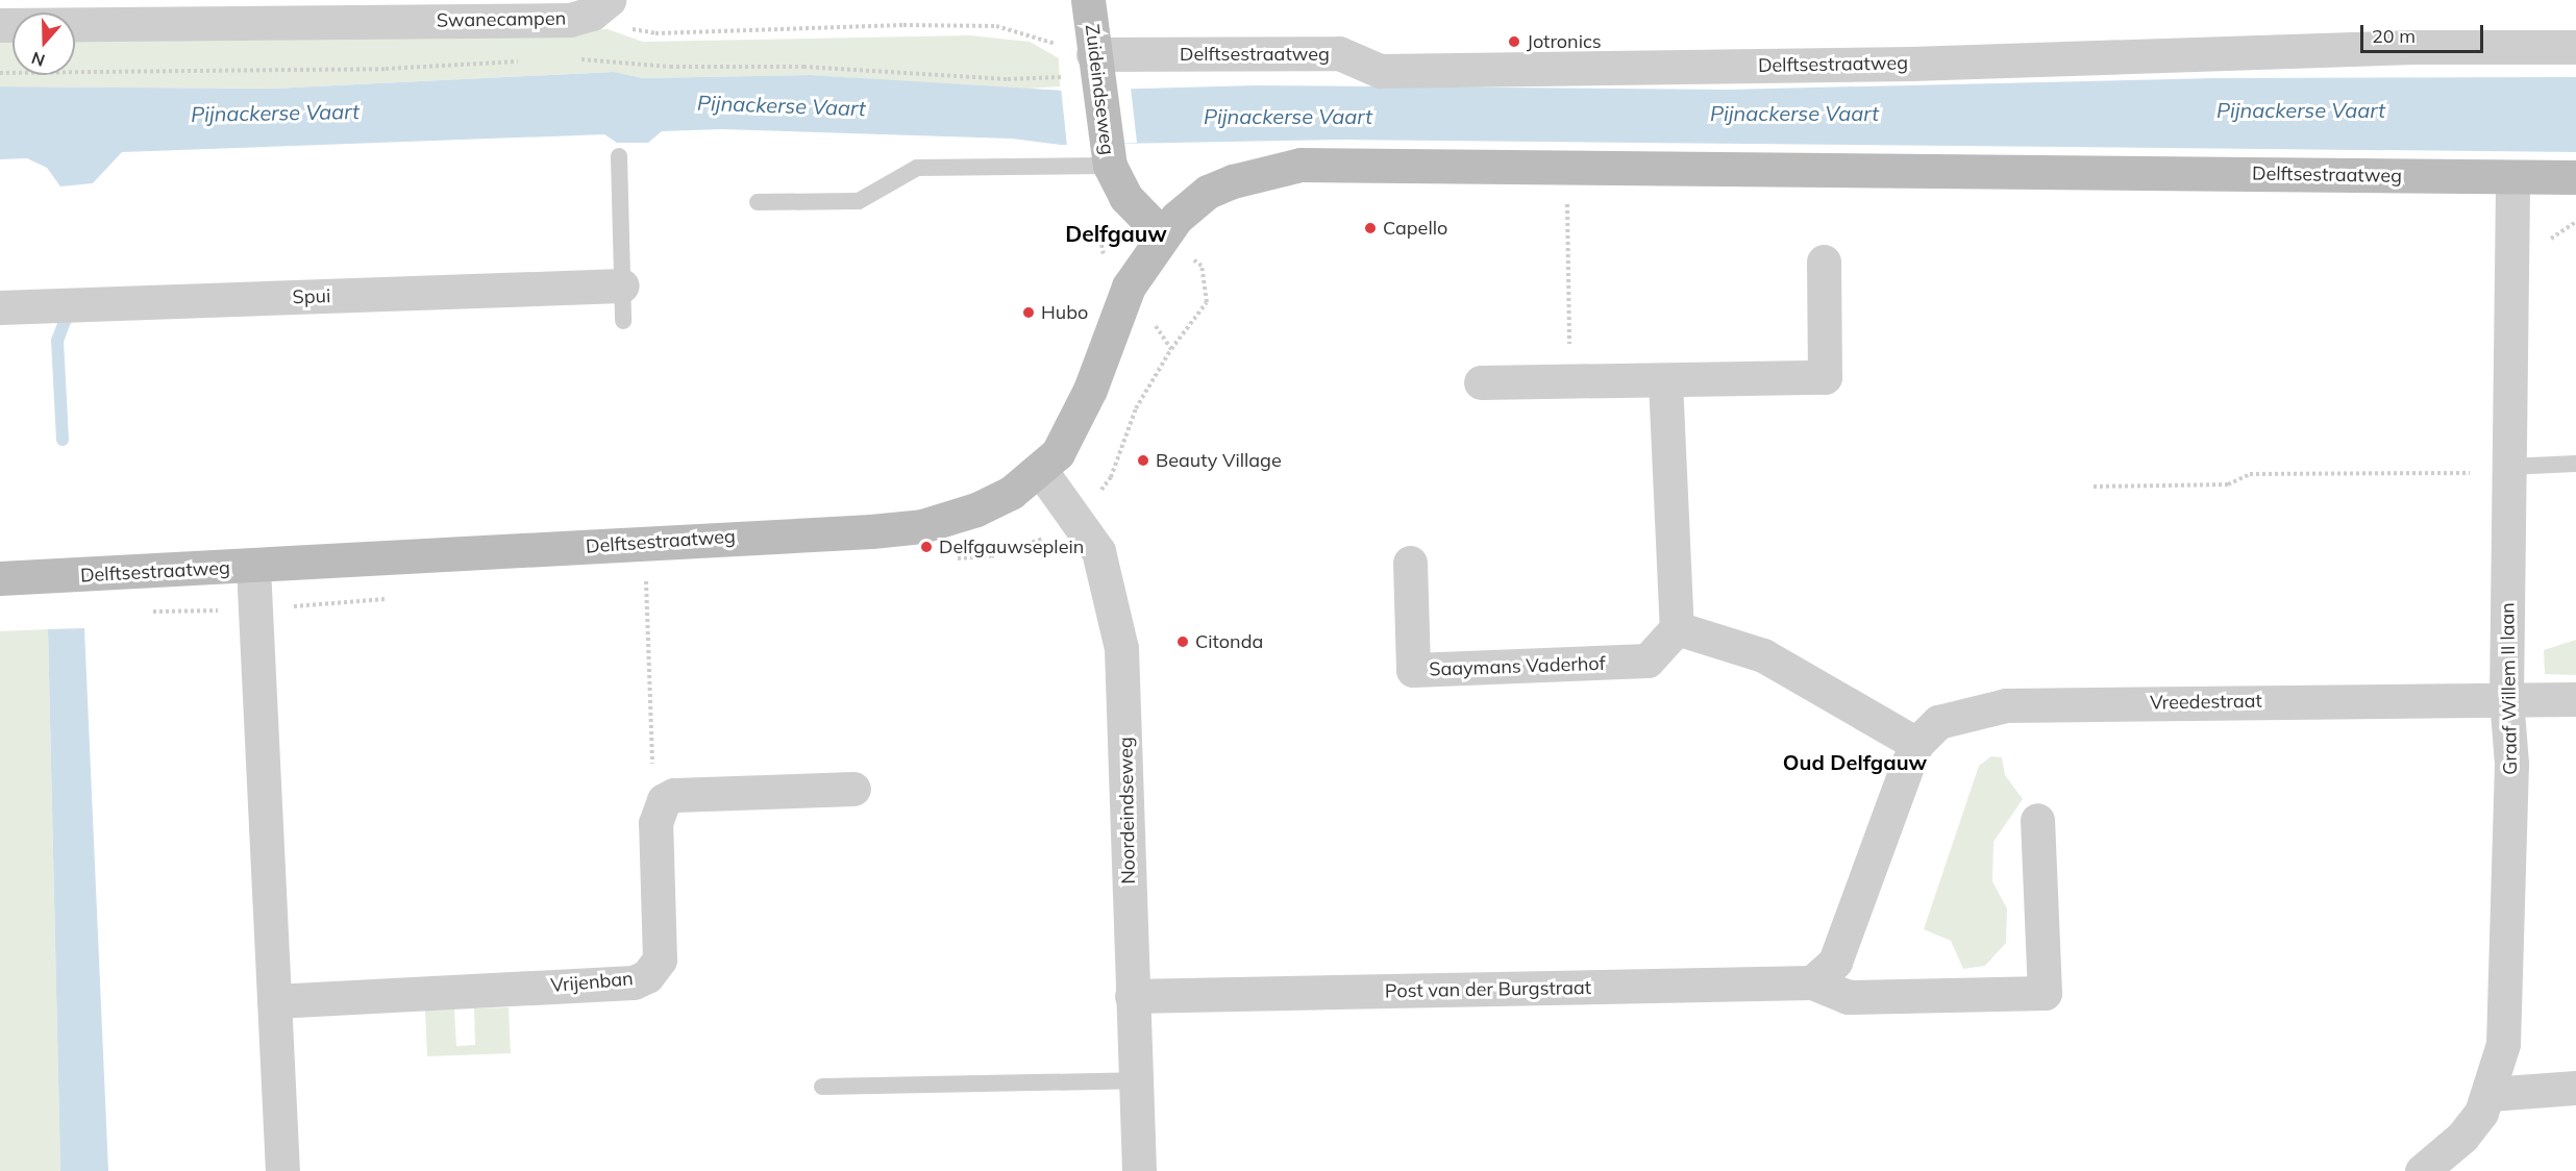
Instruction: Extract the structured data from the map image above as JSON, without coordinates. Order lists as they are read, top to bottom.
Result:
{
  "streets": {
    "street": [
      "Swanecampen",
      "Delftsestraatweg",
      "Zuideindseweg",
      "Spui",
      "Saaymans Vaderhof",
      "Graaf Willem II laan",
      "Vreedestraat",
      "Noordeindseweg",
      "Vrijenban",
      "Post van der Burgstraat"
    ]
  },
  "crossings": [
    ["Delftsestraatweg", "Zuideindseweg"],
    ["Delftsestraatweg", "Graaf Willem II laan"],
    ["Delftsestraatweg", "Noordeindseweg"],
    ["Graaf Willem II laan", "Vreedestraat"],
    ["Noordeindseweg", "Post van der Burgstraat"]
  ],
  "districts": ["Delfgauw", "Oud Delfgauw"],
  "water": ["Pijnackerse Vaart"],
  "places": [
    "Jotronics",
    "Capello",
    "Hubo",
    "Beauty Village",
    "Delfgauwseplein",
    "Citonda"
  ],
  "scale_bar": "20 m",
  "north": "bottom"
}
